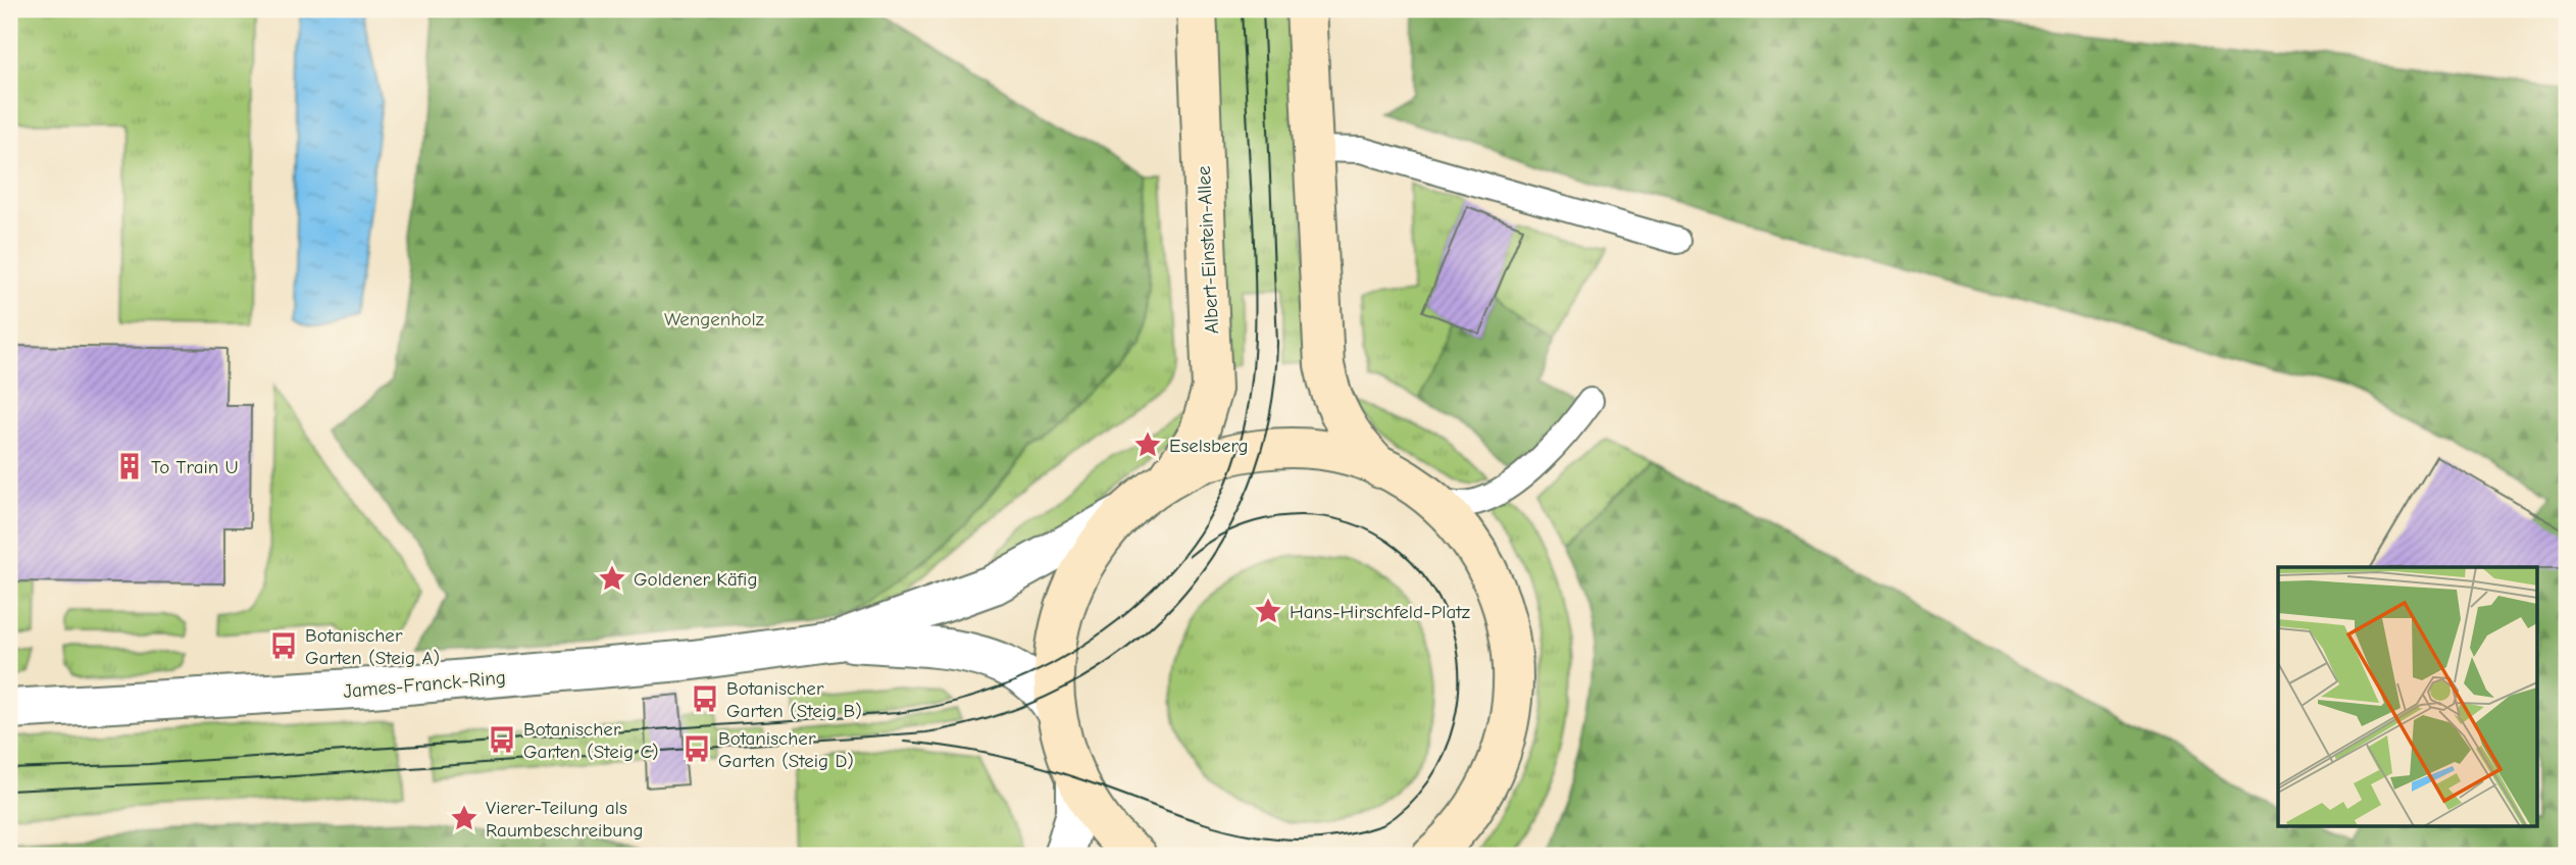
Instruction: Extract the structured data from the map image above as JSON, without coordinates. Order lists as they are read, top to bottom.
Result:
{
  "streets": {
    "street": ["Albert-Einstein-Allee", "James-Franck-Ring"]
  },
  "parks": ["Wengenholz"],
  "places": {
    "place": [
      "Eselsberg",
      "Goldener Käfig",
      "Hans-Hirschfeld-Platz",
      "Vierer-Teilung als Raumbeschreibung"
    ],
    "building": ["To Train U"],
    "bus stop": [
      "Botanischer Garten (Steig A)",
      "Botanischer Garten (Steig B)",
      "Botanischer Garten (Steig C)",
      "Botanischer Garten (Steig D)"
    ]
  }
}
